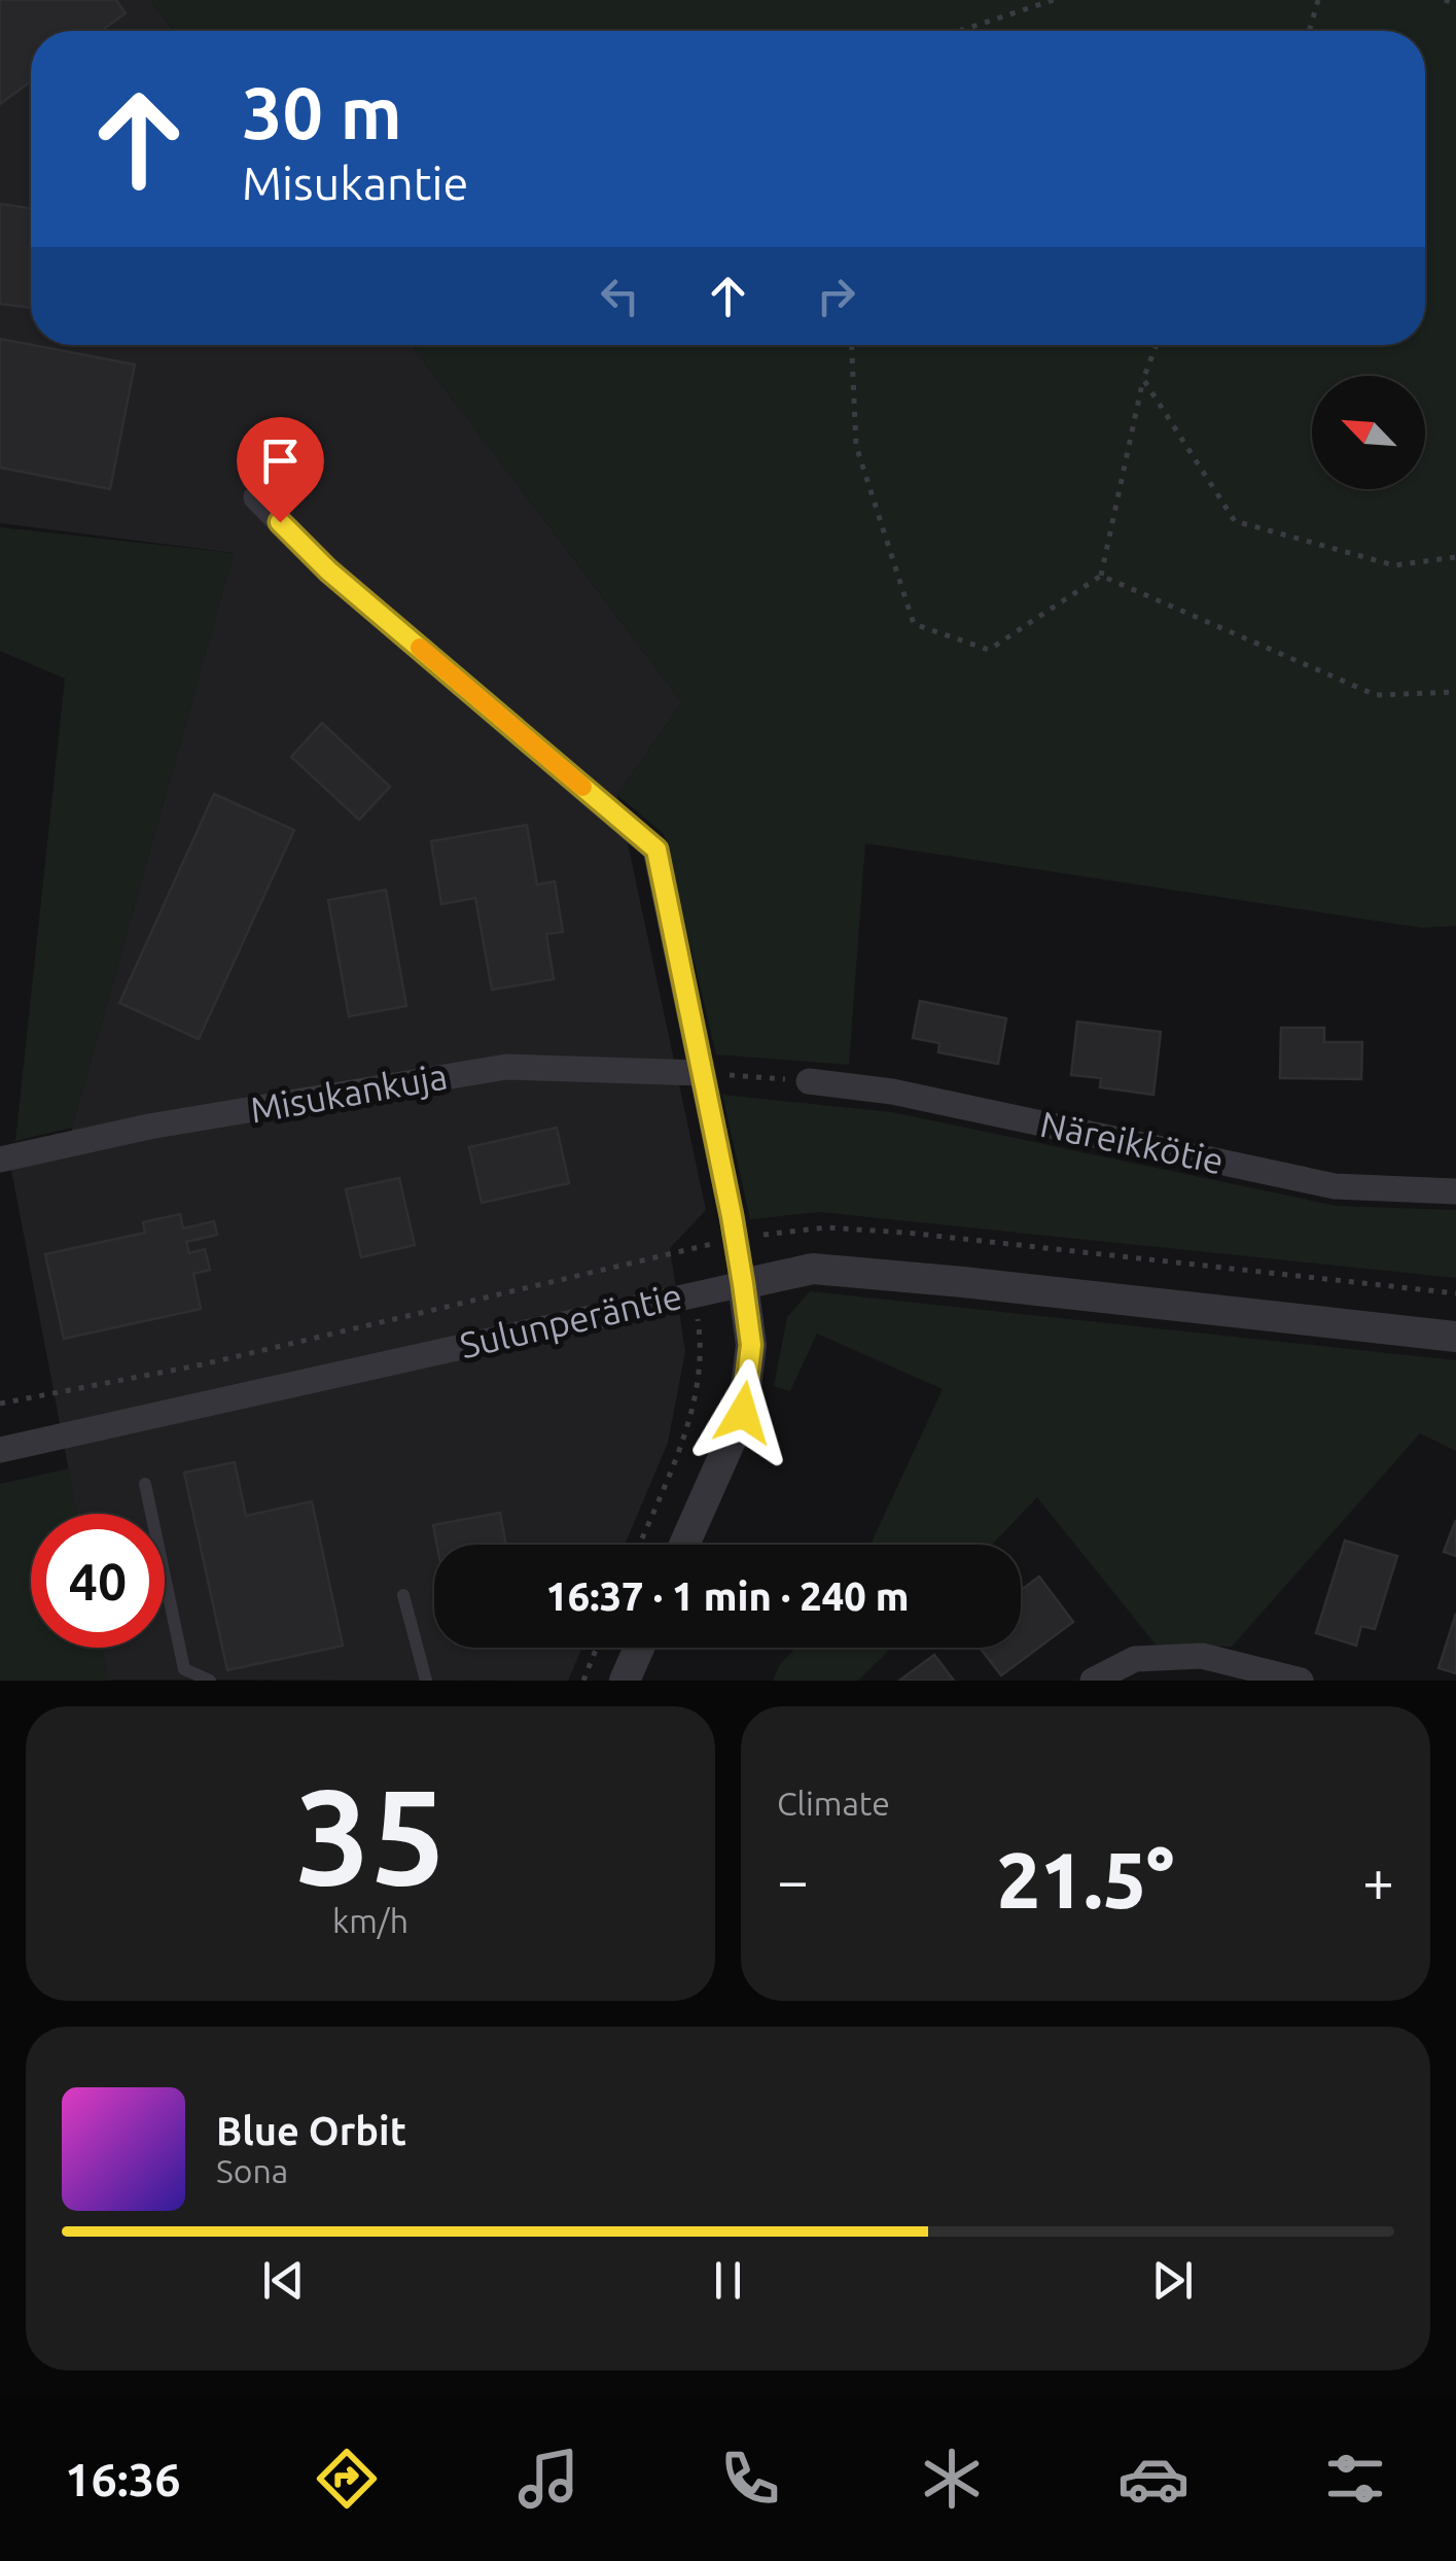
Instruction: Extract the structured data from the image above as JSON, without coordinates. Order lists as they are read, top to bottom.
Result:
{
  "streets": {
    "street": ["Misukankuja", "Näreikkötie", "Sulunperäntie"]
  },
  "north": "top left",
  "page": {
    "turn": ["30 m", "Misukantie"],
    "limit": "40",
    "trip": "16:37 · 1 min · 240 m",
    "tile": [
      ["35", "km/h"],
      "Climate"
    ],
    "heat": ["−", "21.5°", "+"],
    "song": ["Blue Orbit", "Sona"],
    "tabs": "16:36"
  }
}
